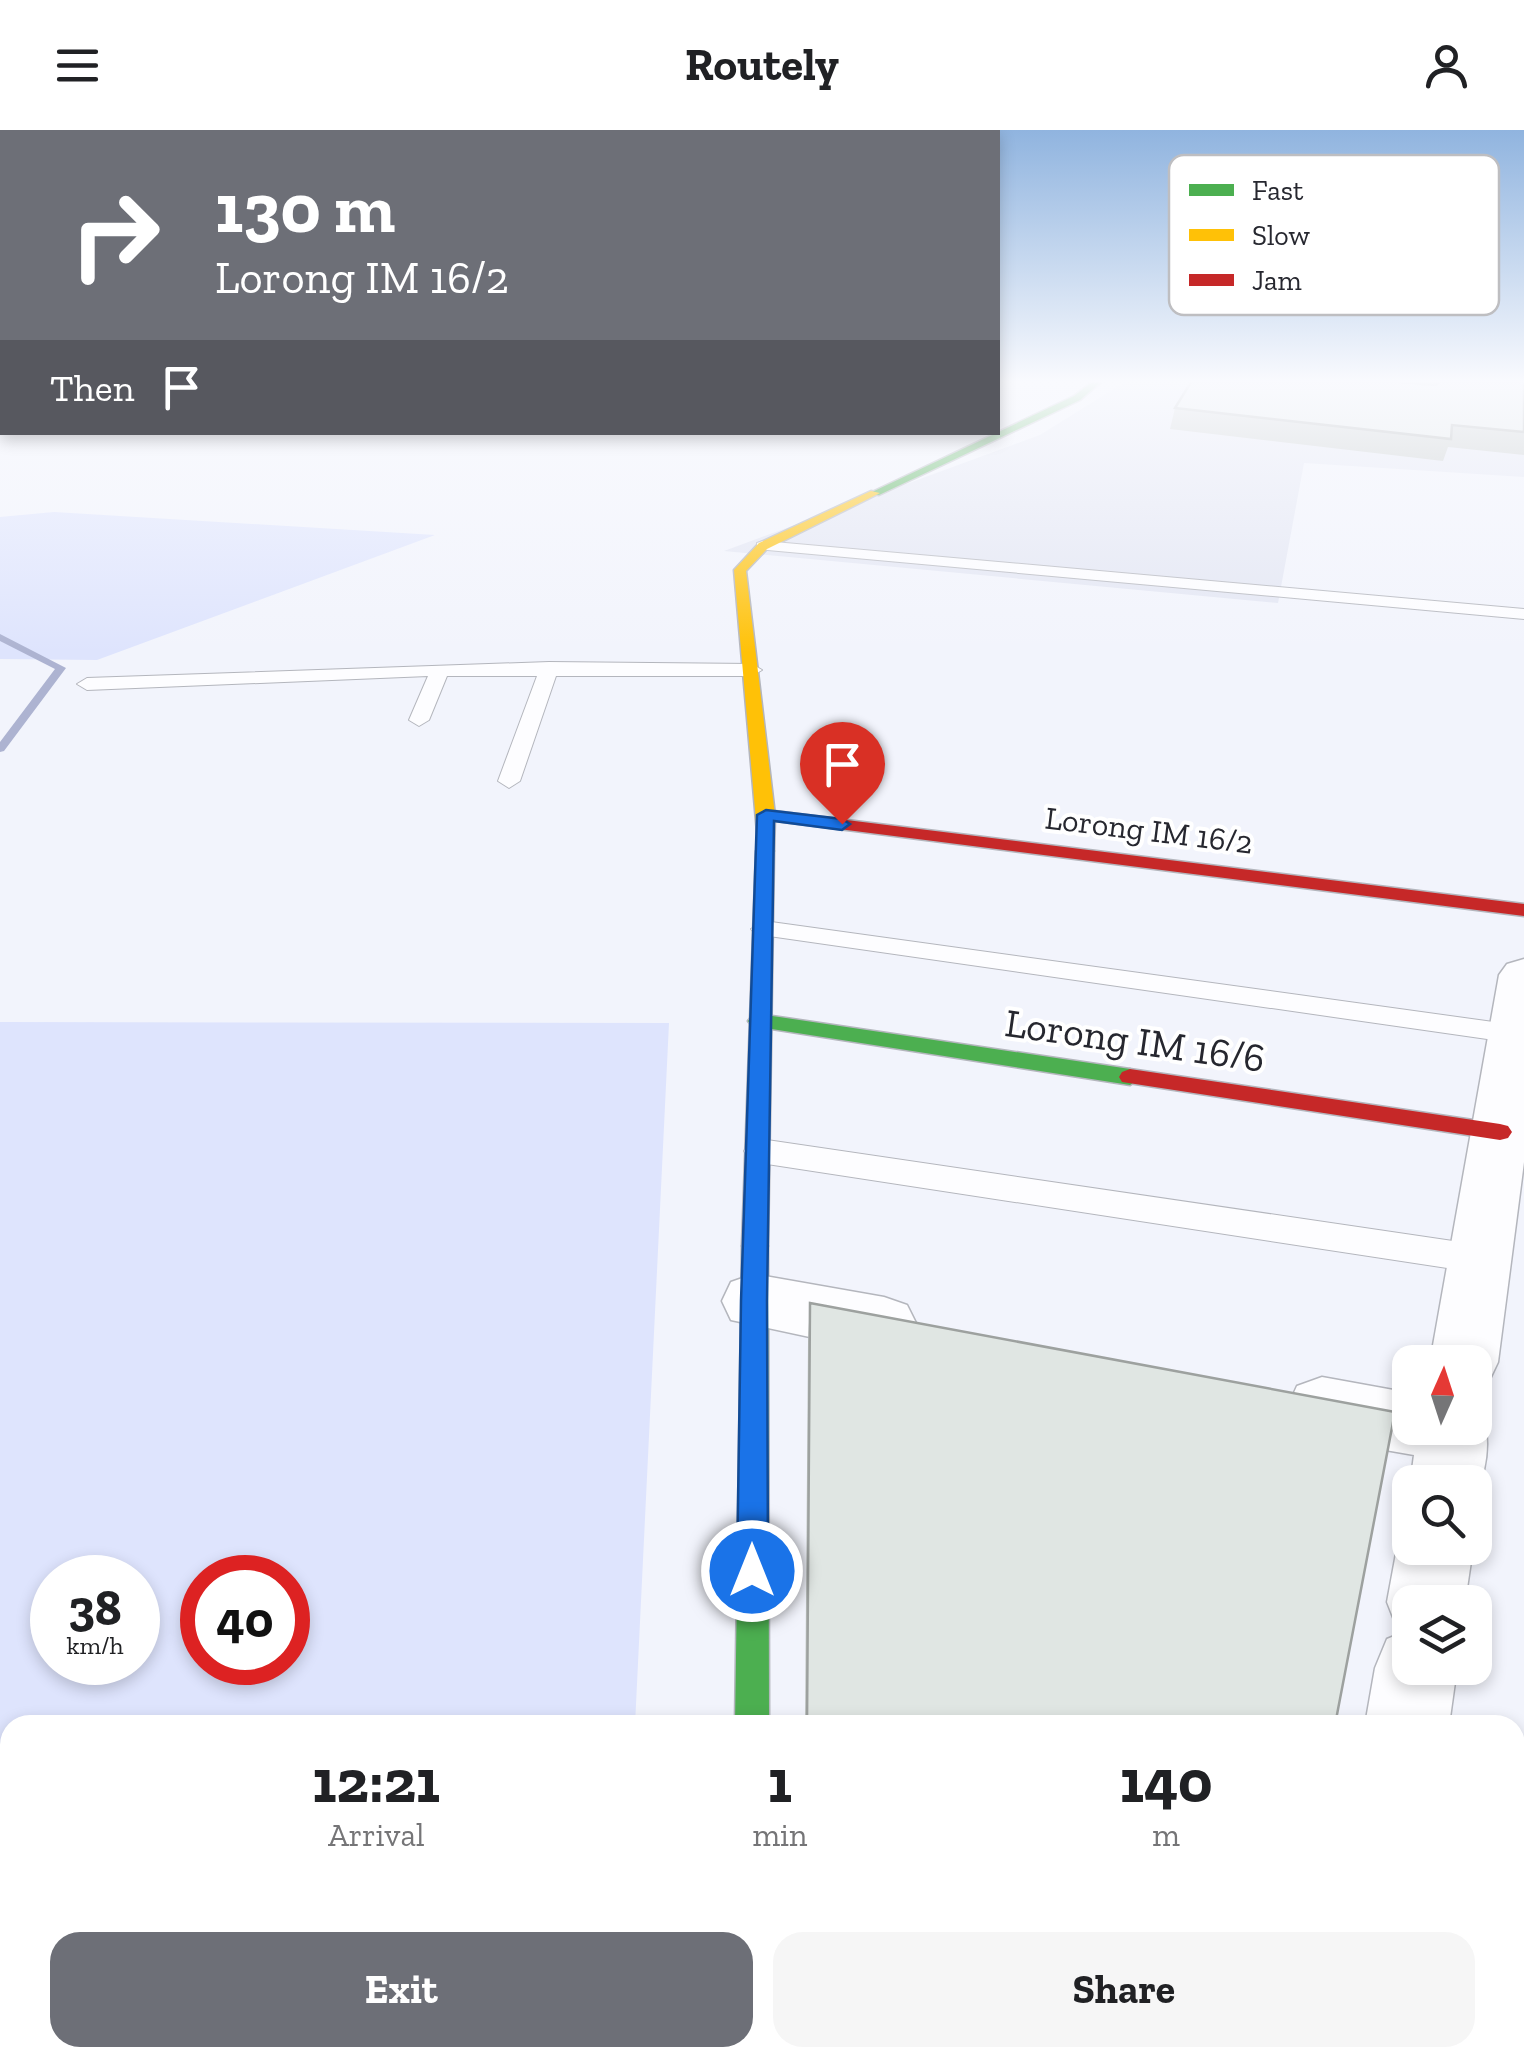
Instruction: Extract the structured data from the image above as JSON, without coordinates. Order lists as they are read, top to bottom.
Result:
{
  "streets": {
    "street": ["Lorong IM 16/2", "Lorong IM 16/6"]
  },
  "legend": ["Fast", "Slow", "Jam"],
  "north": "top",
  "page": {
    "header": "Routely",
    "turn": ["130 m", "Lorong IM 16/2"],
    "then": "Then",
    "speed": "38 km/h",
    "limit": "40",
    "eta": [
      "12:21",
      "Arrival",
      "1",
      "min",
      "140",
      "m"
    ],
    "buttons": ["Exit", "Share"]
  }
}
